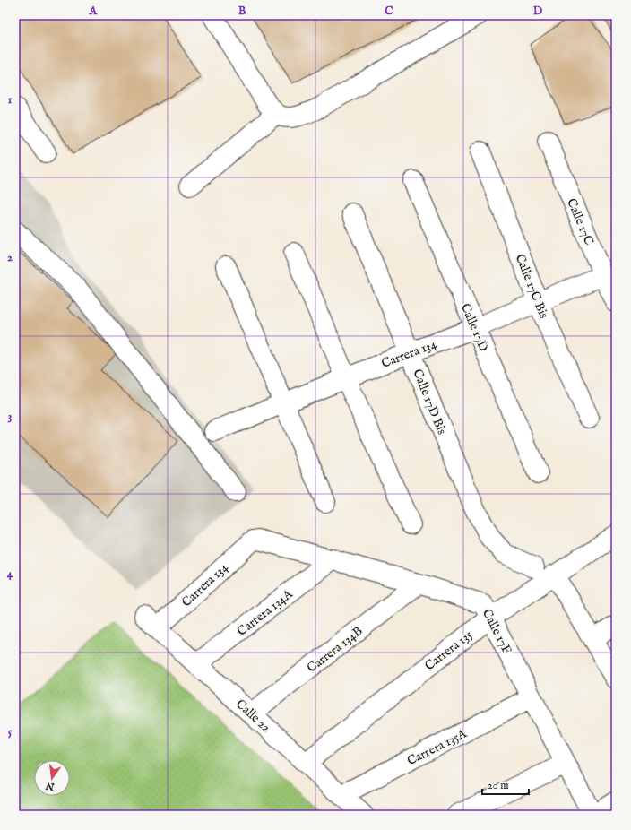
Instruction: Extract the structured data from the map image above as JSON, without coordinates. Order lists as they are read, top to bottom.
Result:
{
  "streets": {
    "street": [
      "Calle 17C",
      "Calle 17C Bis",
      "Calle 17D",
      "Carrera 134",
      "Calle 17D Bis",
      "Carrera 134A",
      "Calle 17F",
      "Carrera 134B",
      "Carrera 135",
      "Calle 22",
      "Carrera 135A"
    ]
  },
  "crossings": [
    ["Calle 17C", "Carrera 134"],
    ["Calle 17C Bis", "Carrera 134"],
    ["Calle 17D", "Carrera 134"],
    ["Carrera 134", "Calle 17D Bis"],
    ["Carrera 134", "Calle 17F"],
    ["Carrera 134", "Calle 22"],
    ["Carrera 134A", "Calle 17F"],
    ["Carrera 134A", "Calle 22"],
    ["Calle 17F", "Carrera 134B"],
    ["Calle 17F", "Carrera 135"],
    ["Calle 17F", "Carrera 135A"],
    ["Carrera 134B", "Calle 22"],
    ["Carrera 135", "Calle 22"],
    ["Calle 22", "Carrera 135A"]
  ],
  "scale_bar": "20 m",
  "north": "bottom",
  "grid": {
    "columns": [
      "A",
      "B",
      "C",
      "D"
    ],
    "rows": [
      "1",
      "2",
      "3",
      "4",
      "5"
    ]
  }
}
